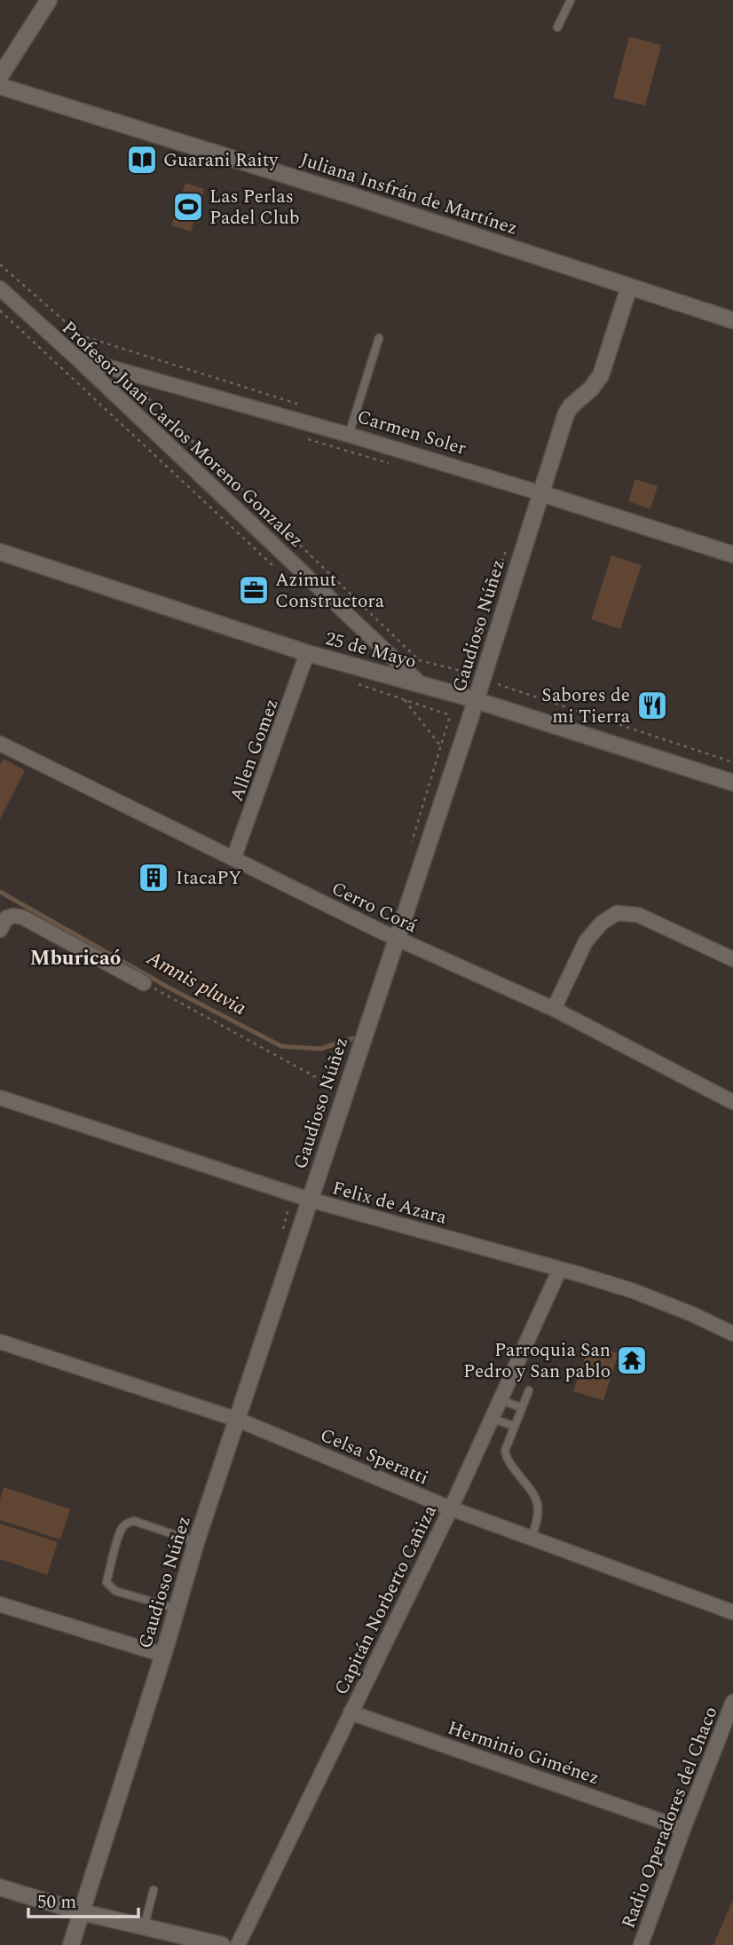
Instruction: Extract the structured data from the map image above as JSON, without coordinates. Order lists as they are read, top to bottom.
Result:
{
  "streets": {
    "street": [
      "Juliana Insfrán de Martínez",
      "Carmen Soler",
      "Profesor Juan Carlos Moreno Gonzalez",
      "Gaudioso Núñez",
      "25 de Mayo",
      "Allen Gomez",
      "Cerro Corá",
      "Felix de Azara",
      "Celsa Speratti",
      "Capitán Norberto Cañiza",
      "Herminio Giménez",
      "Radio Operadores del Chaco"
    ]
  },
  "crossings": [
    ["Juliana Insfrán de Martínez", "Gaudioso Núñez"],
    ["Carmen Soler", "Profesor Juan Carlos Moreno Gonzalez"],
    ["Carmen Soler", "Gaudioso Núñez"],
    ["Profesor Juan Carlos Moreno Gonzalez", "25 de Mayo"],
    ["Gaudioso Núñez", "25 de Mayo"],
    ["Gaudioso Núñez", "Cerro Corá"],
    ["Gaudioso Núñez", "Felix de Azara"],
    ["Gaudioso Núñez", "Celsa Speratti"],
    ["25 de Mayo", "Allen Gomez"],
    ["Allen Gomez", "Cerro Corá"],
    ["Felix de Azara", "Capitán Norberto Cañiza"],
    ["Celsa Speratti", "Capitán Norberto Cañiza"],
    ["Capitán Norberto Cañiza", "Herminio Giménez"],
    ["Herminio Giménez", "Radio Operadores del Chaco"]
  ],
  "districts": ["Mburicaó"],
  "water": ["Amnis pluvia"],
  "places": {
    "library": ["Guarani Raity"],
    "sports": ["Las Perlas Padel Club"],
    "office": ["Azimut Constructora"],
    "restaurant": ["Sabores de mi Tierra"],
    "building": ["ItacaPY"],
    "temple": ["Parroquia San Pedro y San pablo"]
  },
  "scale_bar": "50 m"
}
